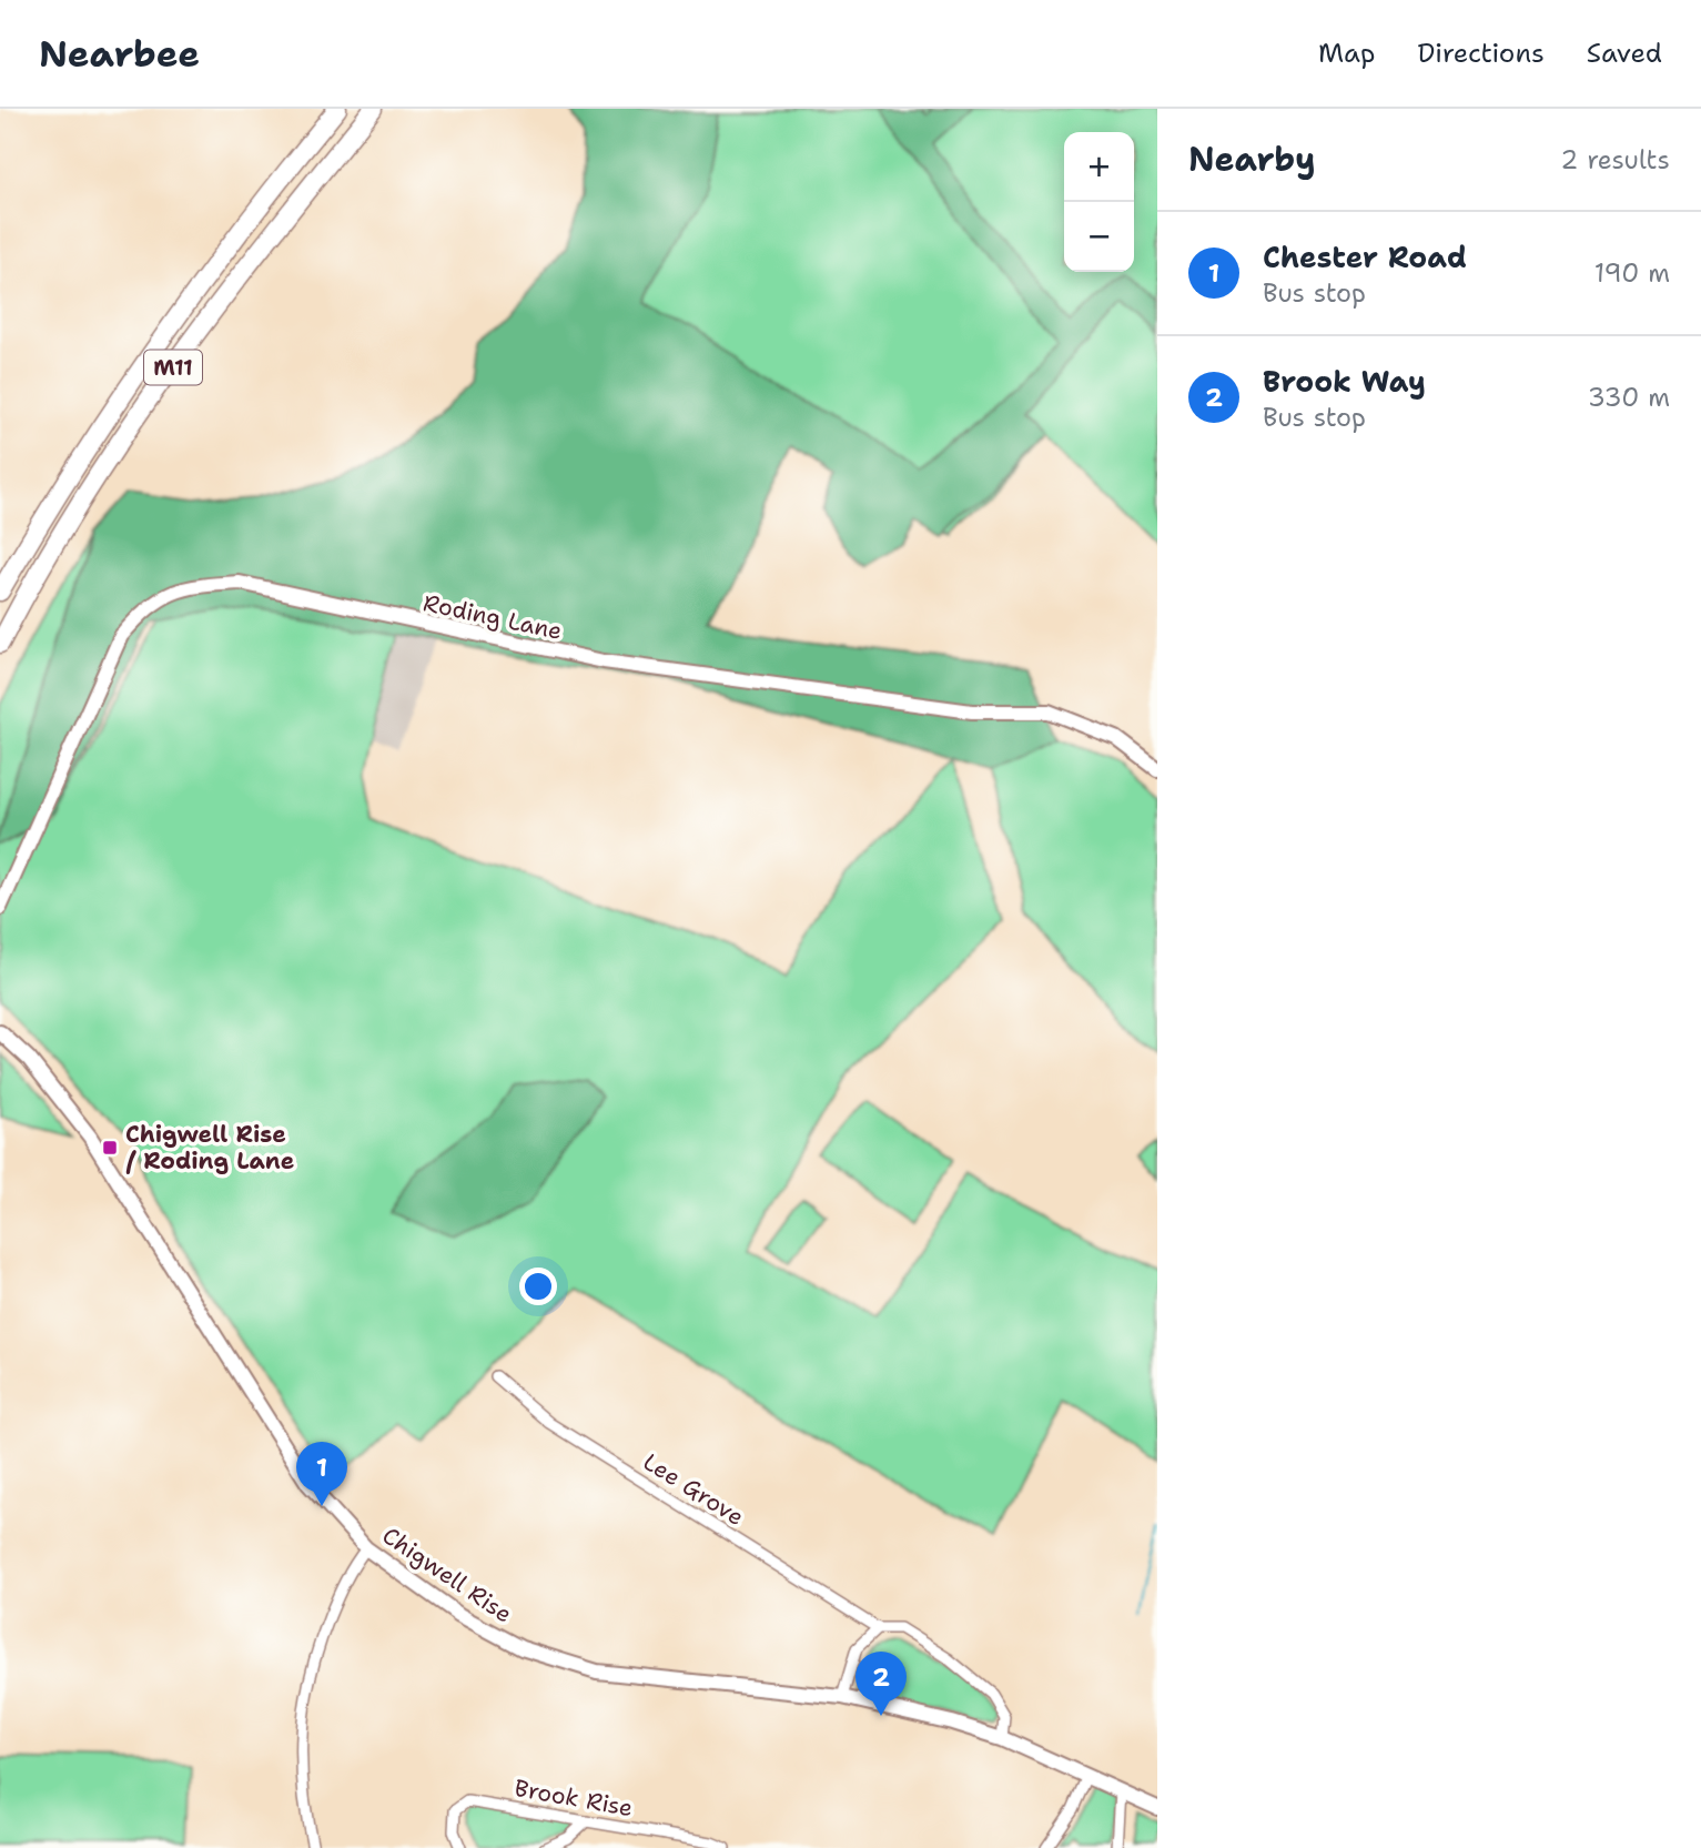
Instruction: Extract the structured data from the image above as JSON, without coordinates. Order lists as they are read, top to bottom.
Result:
{
  "streets": {
    "highway": ["M11"],
    "main road": ["Roding Lane", "Chigwell Rise"],
    "street": ["Lee Grove", "Brook Rise"]
  },
  "crossings": [
    ["Lee Grove", "Chigwell Rise"]
  ],
  "places": {
    "transit": ["Chigwell Rise / Roding Lane"]
  },
  "page": {
    "header": "Nearbee",
    "nav": ["Map", "Directions", "Saved"],
    "heading": ["Nearby", "2 results"],
    "map_buttons": ["+", "−"],
    "list": [
      {
        "mark": "1",
        "name": "Chester Road",
        "note": "Bus stop",
        "value": "190 m"
      },
      {
        "mark": "2",
        "name": "Brook Way",
        "note": "Bus stop",
        "value": "330 m"
      }
    ],
    "pins": ["1", "2"]
  }
}
